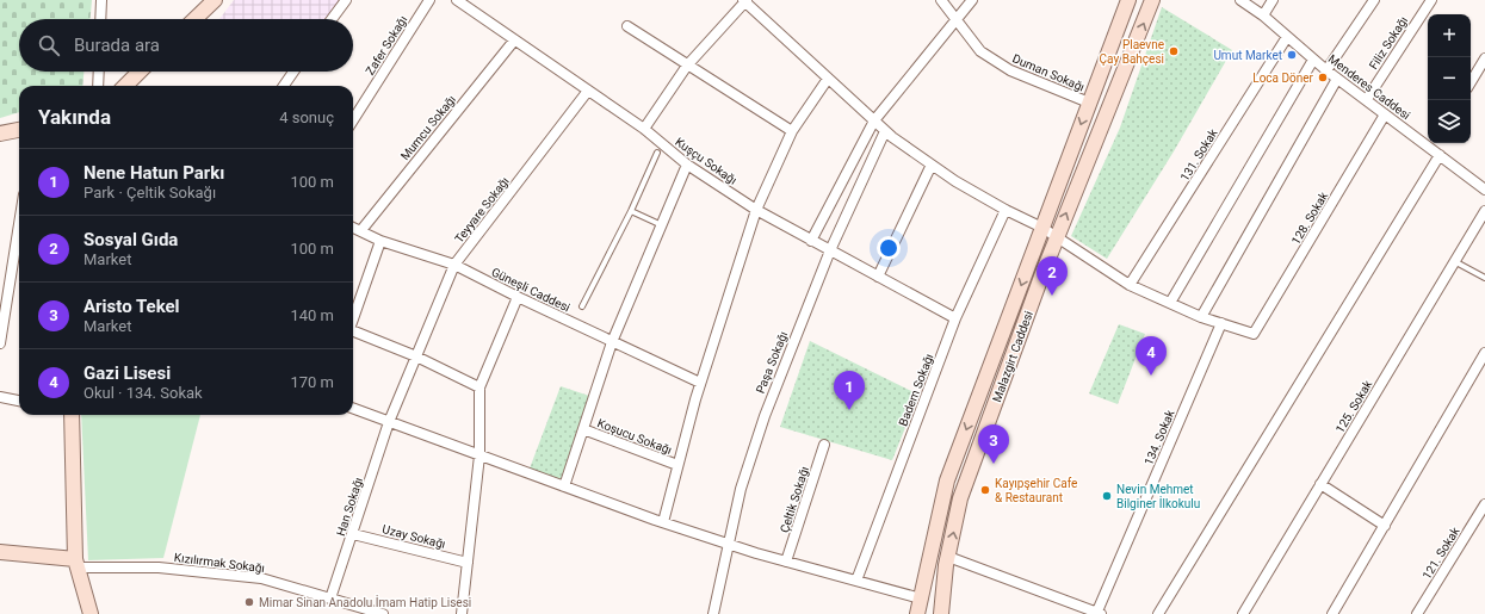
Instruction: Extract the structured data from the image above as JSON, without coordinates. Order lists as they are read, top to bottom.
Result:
{
  "streets": {
    "main road": ["Malazgirt Caddesi"],
    "street": [
      "Filiz Sokağı",
      "Zafer Sokağı",
      "Duman Sokağı",
      "Menderes Caddesi",
      "Mumcu Sokağı",
      "131. Sokak",
      "Kuşçu Sokağı",
      "Teyyare Sokağı",
      "128. Sokak",
      "Güneşli Caddesi",
      "Paşa Sokağı",
      "Badem Sokağı",
      "125. Sokak",
      "Koşucu Sokağı",
      "134. Sokak",
      "Çeltik Sokağı",
      "Han Sokağı",
      "Uzay Sokağı",
      "121. Sokak",
      "Kızılırmak Sokağı"
    ]
  },
  "crossings": [
    ["Filiz Sokağı", "Menderes Caddesi"],
    ["Duman Sokağı", "Malazgirt Caddesi"],
    ["Menderes Caddesi", "131. Sokak"],
    ["Menderes Caddesi", "128. Sokak"],
    ["Mumcu Sokağı", "Kuşçu Sokağı"],
    ["Mumcu Sokağı", "Güneşli Caddesi"],
    ["Kuşçu Sokağı", "Teyyare Sokağı"],
    ["Kuşçu Sokağı", "Paşa Sokağı"],
    ["Kuşçu Sokağı", "Badem Sokağı"],
    ["Teyyare Sokağı", "Güneşli Caddesi"],
    ["Teyyare Sokağı", "Han Sokağı"],
    ["128. Sokak", "134. Sokak"],
    ["Han Sokağı", "Uzay Sokağı"],
    ["Han Sokağı", "Kızılırmak Sokağı"]
  ],
  "places": [
    "Plaevne Çay Bahçesi",
    "Umut Market",
    "Loca Döner",
    "Kayıpşehir Cafe & Restaurant",
    "Nevin Mehmet Bilginer İlkokulu",
    "Mimar Sinan Anadolu İmam Hatip Lisesi"
  ],
  "page": {
    "map_buttons": ["+", "−"],
    "search": "Burada ara",
    "heading": ["Yakında", "4 sonuç"],
    "list": [
      {
        "mark": "1",
        "name": "Nene Hatun Parkı",
        "note": "Park · Çeltik Sokağı",
        "value": "100 m"
      },
      {
        "mark": "2",
        "name": "Sosyal Gıda",
        "note": "Market",
        "value": "100 m"
      },
      {
        "mark": "3",
        "name": "Aristo Tekel",
        "note": "Market",
        "value": "140 m"
      },
      {
        "mark": "4",
        "name": "Gazi Lisesi",
        "note": "Okul · 134. Sokak",
        "value": "170 m"
      }
    ],
    "pins": [
      "2",
      "4",
      "1",
      "3"
    ]
  }
}
